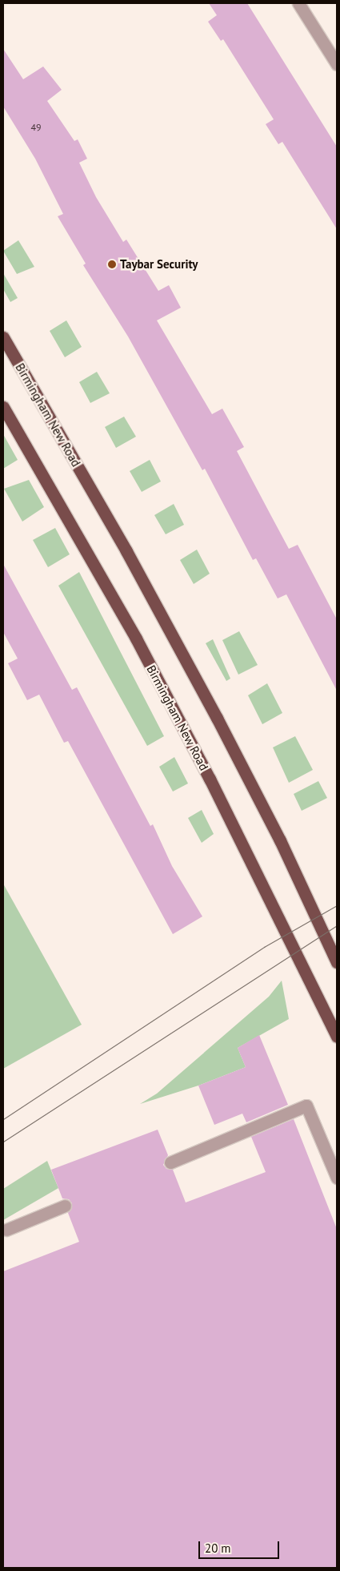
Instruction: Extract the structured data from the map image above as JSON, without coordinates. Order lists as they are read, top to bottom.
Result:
{
  "streets": {
    "highway": ["Birmingham New Road"]
  },
  "places": ["Taybar Security"],
  "house_numbers": ["49"],
  "scale_bar": "20 m"
}
